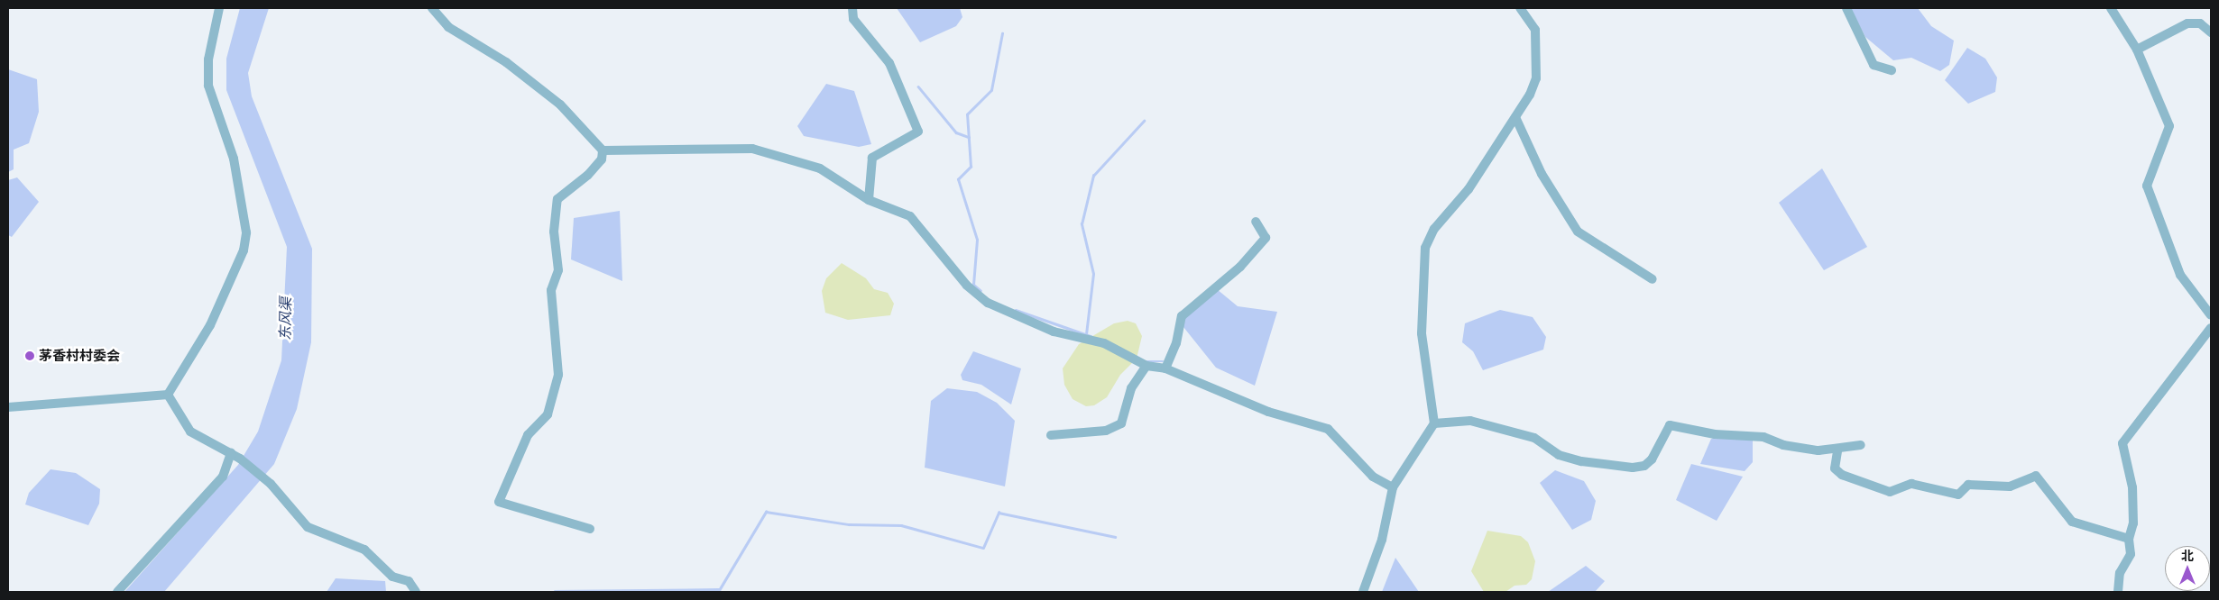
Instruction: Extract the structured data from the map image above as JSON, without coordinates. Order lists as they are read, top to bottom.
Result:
{
  "water": ["东风渠"],
  "places": ["茅香村村委会"],
  "north": "top"
}
